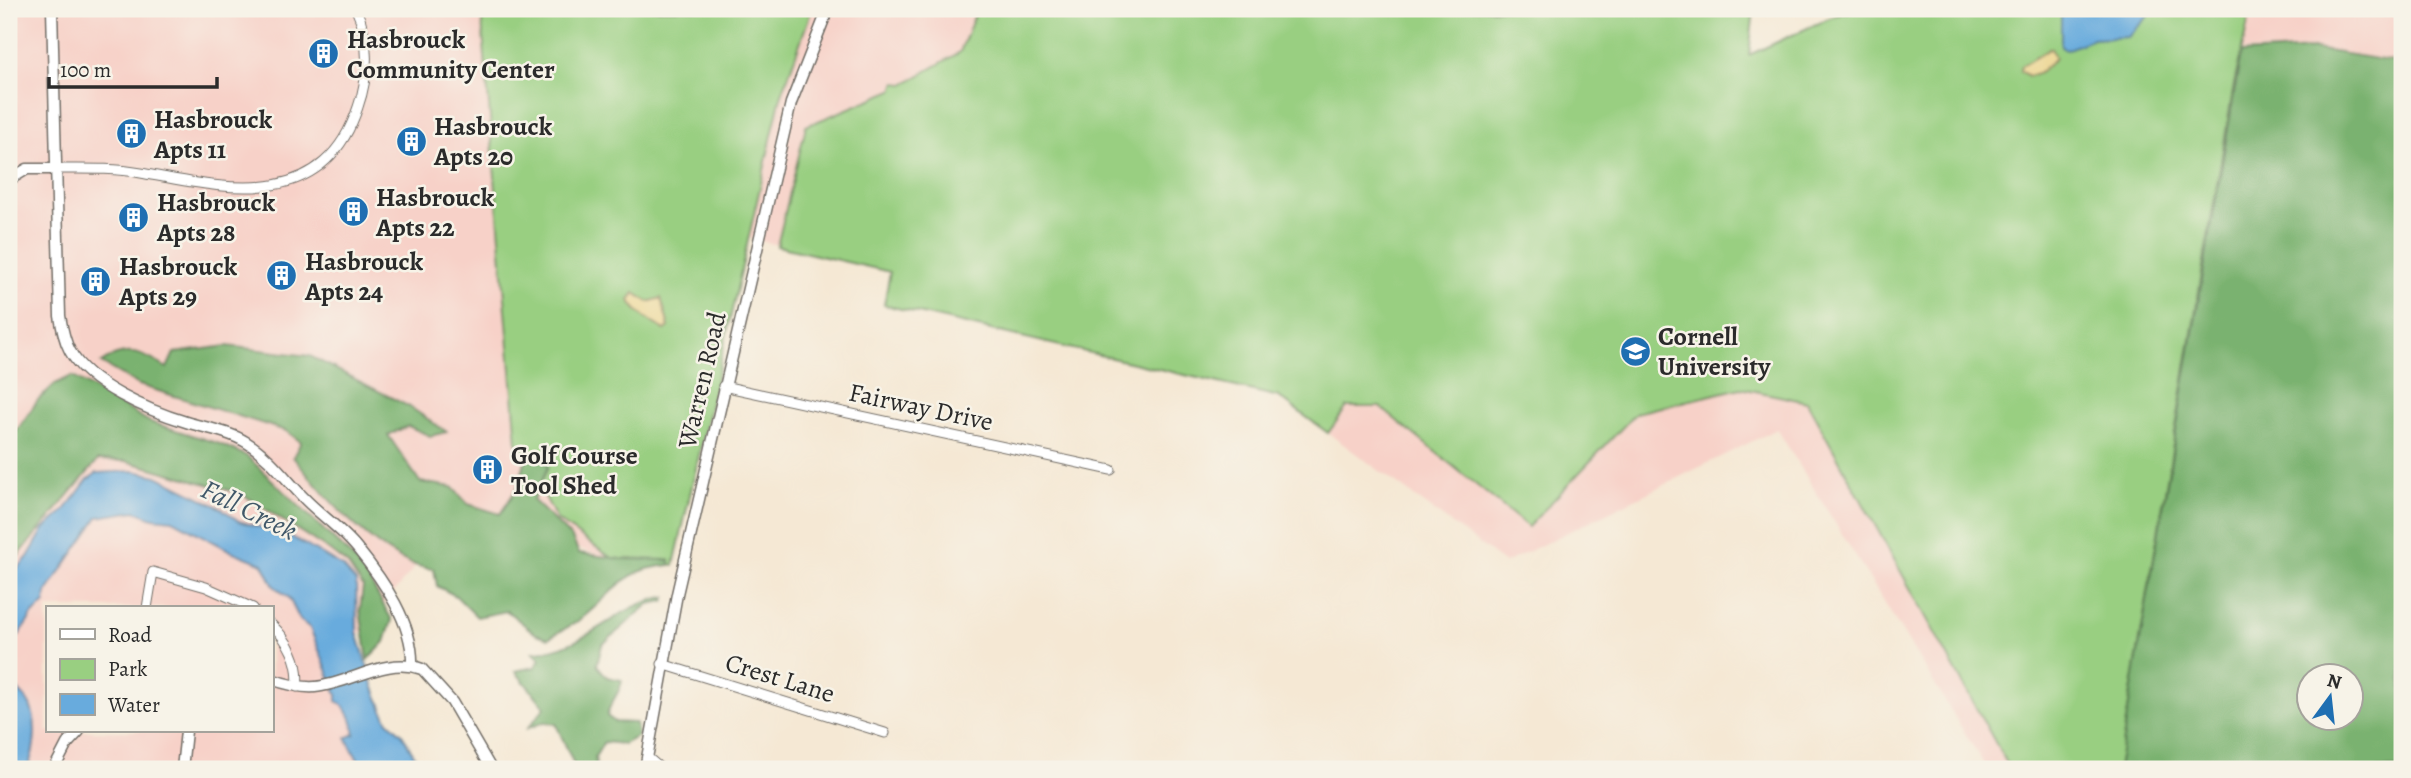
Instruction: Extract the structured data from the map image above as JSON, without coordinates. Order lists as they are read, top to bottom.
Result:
{
  "streets": {
    "street": ["Warren Road", "Fairway Drive", "Crest Lane"]
  },
  "crossings": [
    ["Warren Road", "Fairway Drive"],
    ["Warren Road", "Crest Lane"]
  ],
  "water": ["Fall Creek"],
  "places": {
    "building": [
      "Hasbrouck Community Center",
      "Hasbrouck Apts 11",
      "Hasbrouck Apts 20",
      "Hasbrouck Apts 22",
      "Hasbrouck Apts 28",
      "Hasbrouck Apts 24",
      "Hasbrouck Apts 29",
      "Golf Course Tool Shed"
    ],
    "school or university": ["Cornell University"]
  },
  "legend": ["Road", "Park", "Water"],
  "scale_bar": "100 m",
  "north": "top"
}
